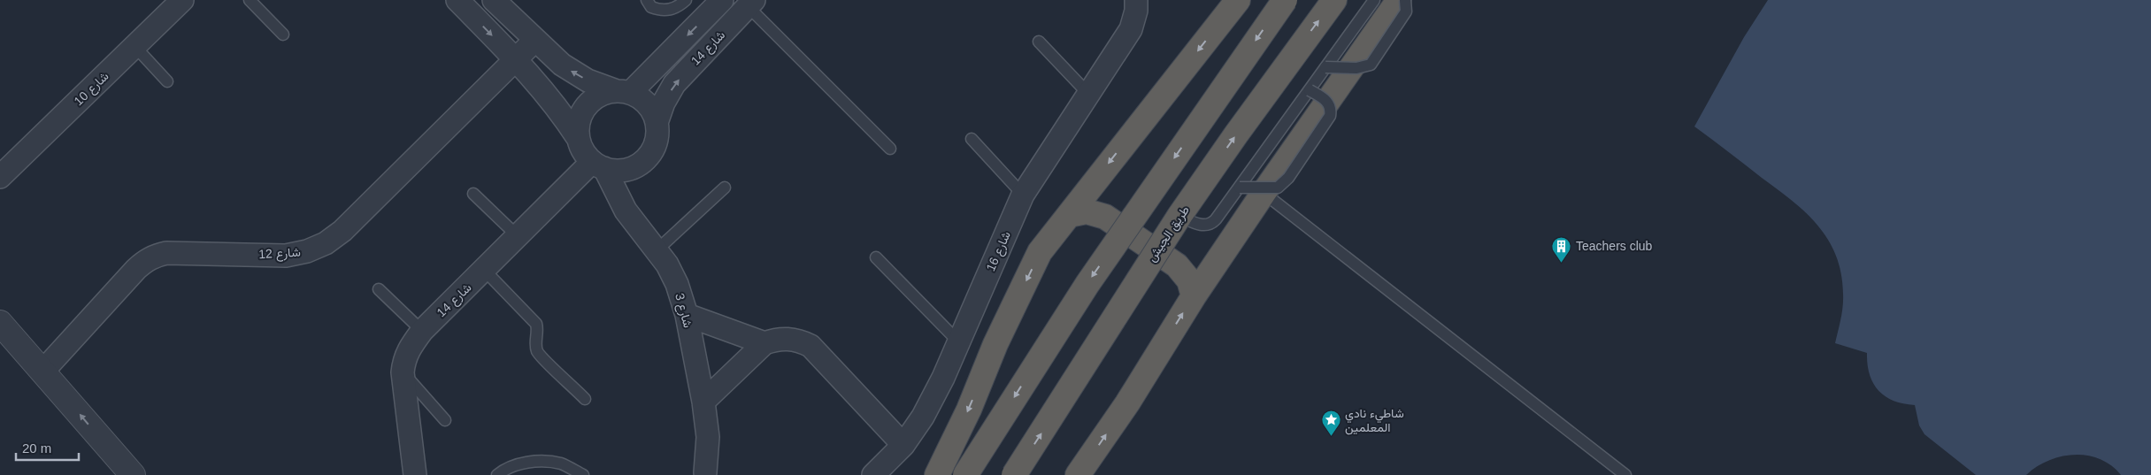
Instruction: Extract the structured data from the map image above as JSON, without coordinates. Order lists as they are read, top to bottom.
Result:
{
  "streets": {
    "highway": ["طريق الجيش"],
    "street": [
      "شارع 14",
      "شارع 10",
      "شارع 16",
      "شارع 12",
      "شارع 3"
    ]
  },
  "crossings": [
    ["شارع 14", "شارع 3"]
  ],
  "places": {
    "building": ["Teachers club"],
    "place": ["شاطيء نادي المعلمين"]
  },
  "scale_bar": "20 m"
}
